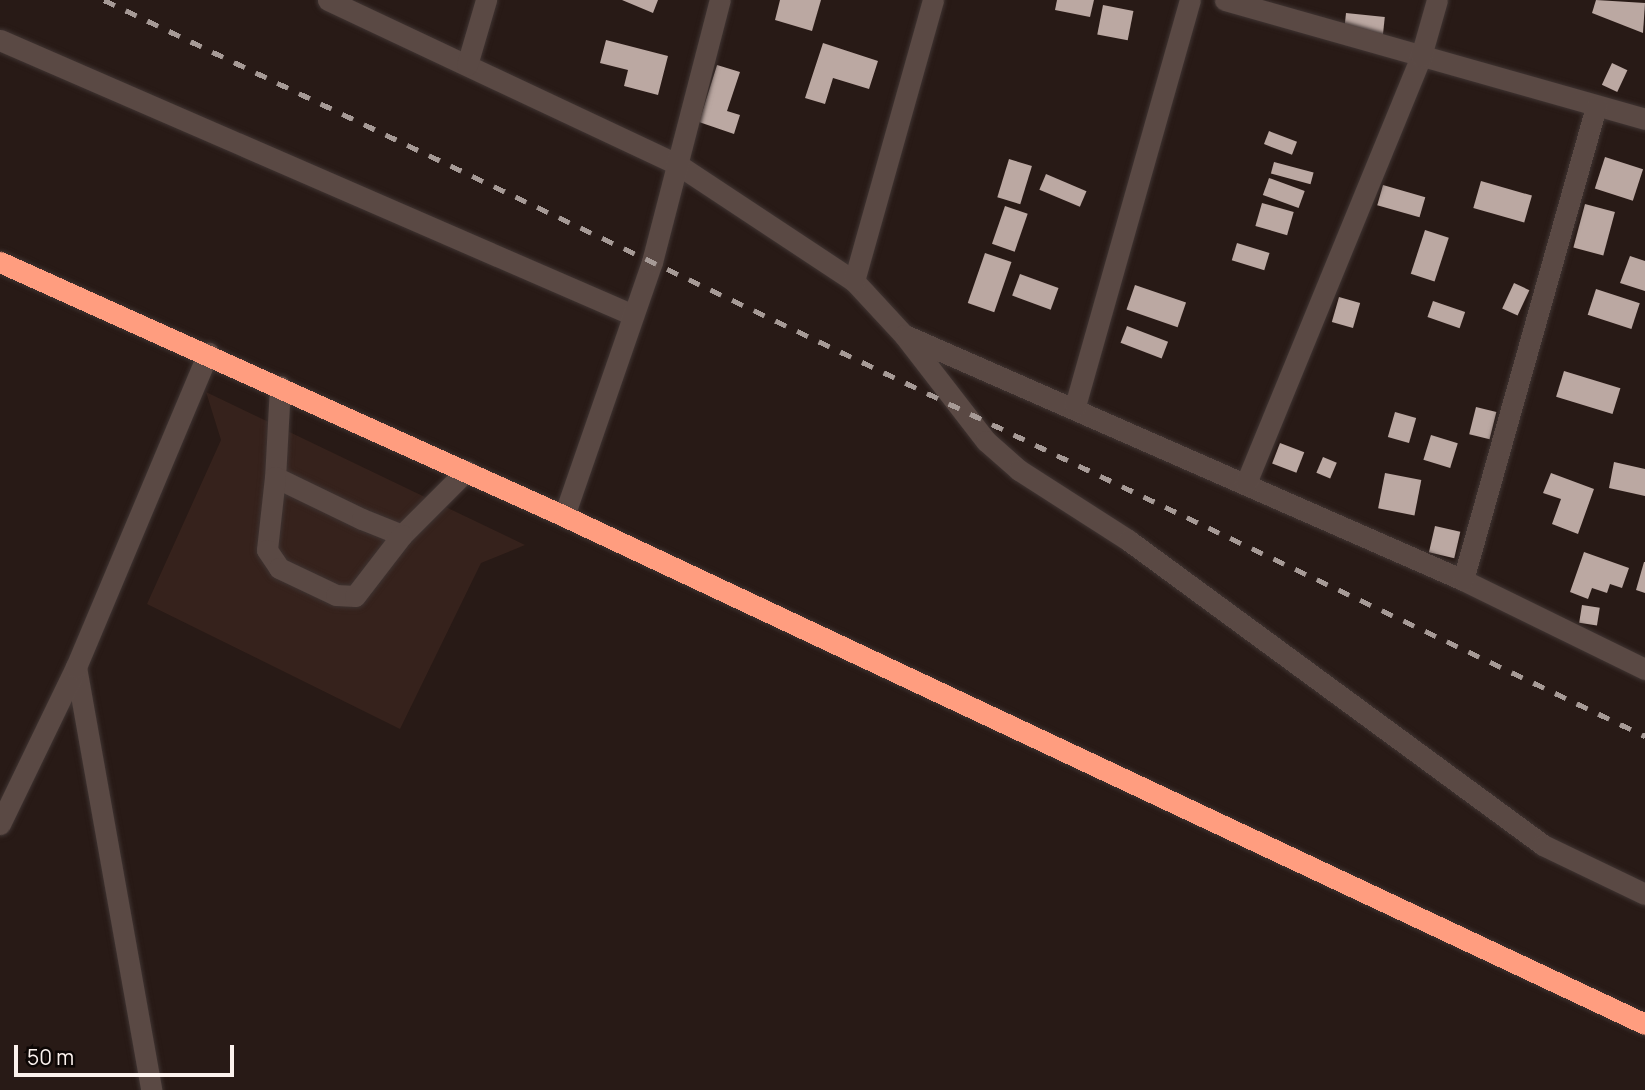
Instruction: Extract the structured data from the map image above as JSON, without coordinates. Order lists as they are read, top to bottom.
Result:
{
  "scale_bar": "50 m"
}
